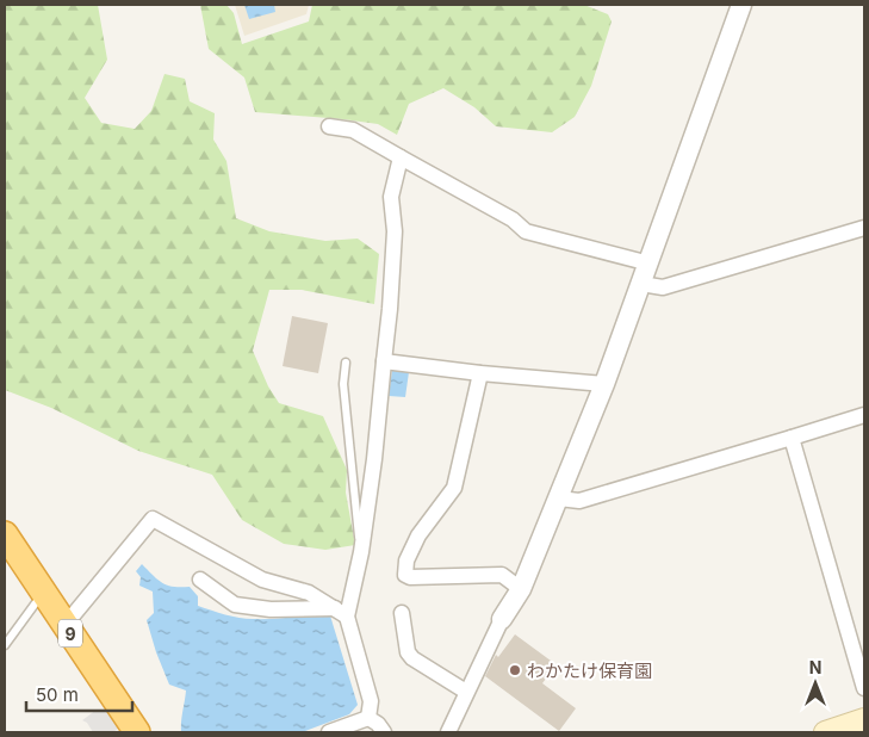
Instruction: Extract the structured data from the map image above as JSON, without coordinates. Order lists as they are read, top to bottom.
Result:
{
  "streets": {
    "highway": ["9"]
  },
  "places": ["わかたけ保育園"],
  "scale_bar": "50 m",
  "north": "top"
}
